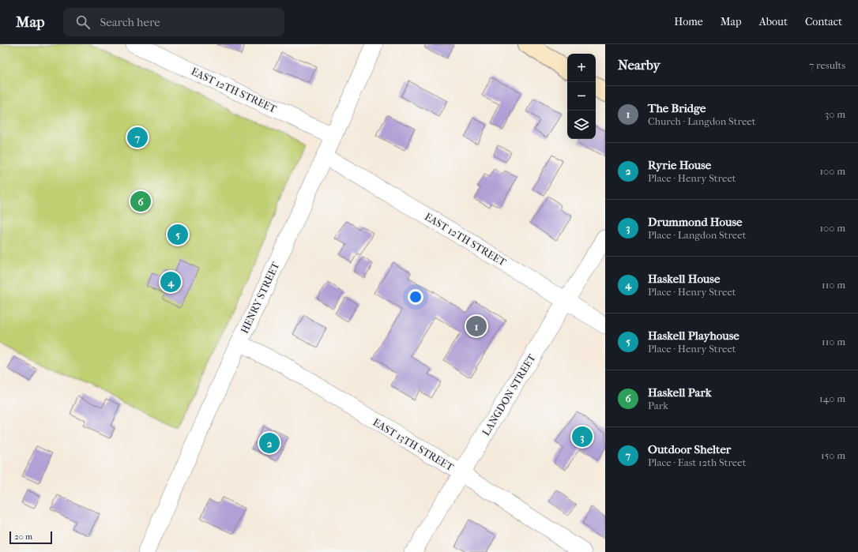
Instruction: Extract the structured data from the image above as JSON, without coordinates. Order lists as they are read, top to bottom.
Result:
{
  "streets": {
    "street": [
      "EAST 12TH STREET",
      "HENRY STREET",
      "LANGDON STREET",
      "EAST 13TH STREET"
    ]
  },
  "crossings": [
    ["EAST 12TH STREET", "HENRY STREET"],
    ["EAST 12TH STREET", "LANGDON STREET"],
    ["HENRY STREET", "EAST 13TH STREET"],
    ["LANGDON STREET", "EAST 13TH STREET"]
  ],
  "scale_bar": "20 m",
  "page": {
    "header": "Map",
    "search": "Search here",
    "nav": [
      "Home",
      "Map",
      "About",
      "Contact"
    ],
    "heading": ["Nearby", "7 results"],
    "map_buttons": ["+", "−"],
    "list": [
      {
        "mark": "1",
        "name": "The Bridge",
        "note": "Church · Langdon Street",
        "value": "30 m"
      },
      {
        "mark": "2",
        "name": "Ryrie House",
        "note": "Place · Henry Street",
        "value": "100 m"
      },
      {
        "mark": "3",
        "name": "Drummond House",
        "note": "Place · Langdon Street",
        "value": "100 m"
      },
      {
        "mark": "4",
        "name": "Haskell House",
        "note": "Place · Henry Street",
        "value": "110 m"
      },
      {
        "mark": "5",
        "name": "Haskell Playhouse",
        "note": "Place · Henry Street",
        "value": "110 m"
      },
      {
        "mark": "6",
        "name": "Haskell Park",
        "note": "Park",
        "value": "140 m"
      },
      {
        "mark": "7",
        "name": "Outdoor Shelter",
        "note": "Place · East 12th Street",
        "value": "150 m"
      }
    ],
    "pins": [
      "7",
      "6",
      "5",
      "4",
      "1",
      "3",
      "2"
    ],
    "scale": "20 m"
  }
}
